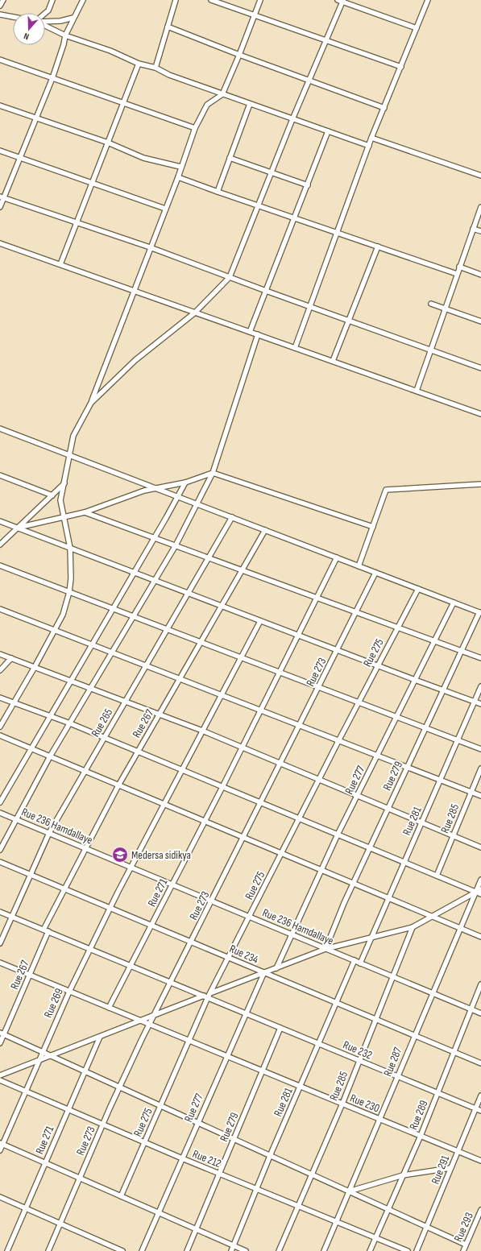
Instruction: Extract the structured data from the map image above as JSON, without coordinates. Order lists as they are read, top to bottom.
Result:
{
  "streets": {
    "street": [
      "Rue 275",
      "Rue 273",
      "Rue 265",
      "Rue 267",
      "Rue 279",
      "Rue 277",
      "Rue 285",
      "Rue 281",
      "Rue 236 Hamdallaye",
      "Rue 271",
      "Rue 234",
      "Rue 269",
      "Rue 232",
      "Rue 287",
      "Rue 230",
      "Rue 289",
      "Rue 212",
      "Rue 291",
      "Rue 293"
    ]
  },
  "crossings": [
    ["Rue 275", "Rue 236 Hamdallaye"],
    ["Rue 275", "Rue 234"],
    ["Rue 275", "Rue 232"],
    ["Rue 275", "Rue 230"],
    ["Rue 275", "Rue 212"],
    ["Rue 273", "Rue 236 Hamdallaye"],
    ["Rue 273", "Rue 234"],
    ["Rue 273", "Rue 232"],
    ["Rue 273", "Rue 230"],
    ["Rue 273", "Rue 212"],
    ["Rue 265", "Rue 236 Hamdallaye"],
    ["Rue 265", "Rue 234"],
    ["Rue 265", "Rue 232"],
    ["Rue 267", "Rue 236 Hamdallaye"],
    ["Rue 267", "Rue 234"],
    ["Rue 267", "Rue 232"],
    ["Rue 267", "Rue 230"],
    ["Rue 279", "Rue 236 Hamdallaye"],
    ["Rue 279", "Rue 232"],
    ["Rue 279", "Rue 230"],
    ["Rue 279", "Rue 212"],
    ["Rue 277", "Rue 236 Hamdallaye"],
    ["Rue 277", "Rue 234"],
    ["Rue 277", "Rue 232"],
    ["Rue 277", "Rue 230"],
    ["Rue 277", "Rue 212"],
    ["Rue 285", "Rue 236 Hamdallaye"],
    ["Rue 285", "Rue 234"],
    ["Rue 285", "Rue 232"],
    ["Rue 285", "Rue 230"],
    ["Rue 285", "Rue 212"],
    ["Rue 281", "Rue 236 Hamdallaye"],
    ["Rue 281", "Rue 234"],
    ["Rue 281", "Rue 232"],
    ["Rue 281", "Rue 230"],
    ["Rue 281", "Rue 212"],
    ["Rue 236 Hamdallaye", "Rue 271"],
    ["Rue 236 Hamdallaye", "Rue 269"],
    ["Rue 236 Hamdallaye", "Rue 287"],
    ["Rue 236 Hamdallaye", "Rue 289"],
    ["Rue 271", "Rue 234"],
    ["Rue 271", "Rue 232"],
    ["Rue 271", "Rue 230"],
    ["Rue 271", "Rue 212"],
    ["Rue 234", "Rue 269"],
    ["Rue 234", "Rue 287"],
    ["Rue 234", "Rue 289"],
    ["Rue 269", "Rue 232"],
    ["Rue 269", "Rue 230"],
    ["Rue 269", "Rue 212"],
    ["Rue 232", "Rue 287"],
    ["Rue 232", "Rue 289"],
    ["Rue 232", "Rue 291"],
    ["Rue 287", "Rue 230"],
    ["Rue 287", "Rue 212"],
    ["Rue 230", "Rue 289"],
    ["Rue 230", "Rue 291"],
    ["Rue 289", "Rue 212"]
  ],
  "places": {
    "school or university": ["Medersa sidikya"]
  },
  "north": "bottom"
}
